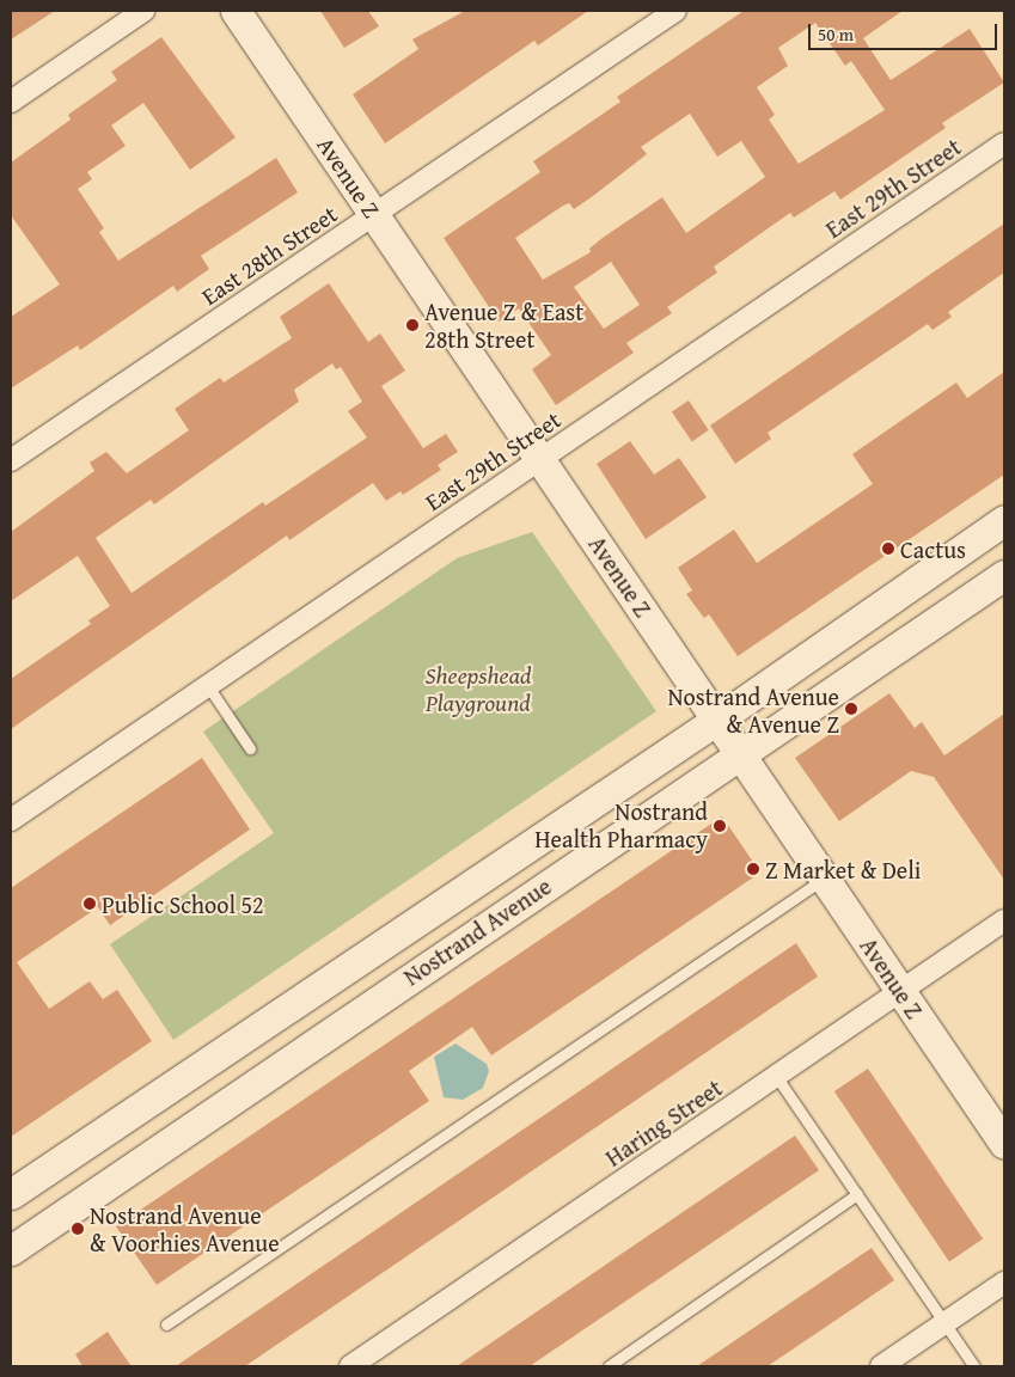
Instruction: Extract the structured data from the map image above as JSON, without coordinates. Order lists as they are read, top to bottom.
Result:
{
  "streets": {
    "main road": ["Avenue Z", "Nostrand Avenue"],
    "street": ["East 29th Street", "East 28th Street", "Haring Street"]
  },
  "crossings": [
    ["Avenue Z", "East 29th Street"],
    ["Avenue Z", "East 28th Street"],
    ["Avenue Z", "Nostrand Avenue"],
    ["Avenue Z", "Haring Street"]
  ],
  "parks": ["Sheepshead Playground"],
  "places": [
    "Avenue Z & East 28th Street",
    "Cactus",
    "Nostrand Avenue & Avenue Z",
    "Nostrand Health Pharmacy",
    "Z Market & Deli",
    "Public School 52",
    "Nostrand Avenue & Voorhies Avenue"
  ],
  "scale_bar": "50 m"
}
